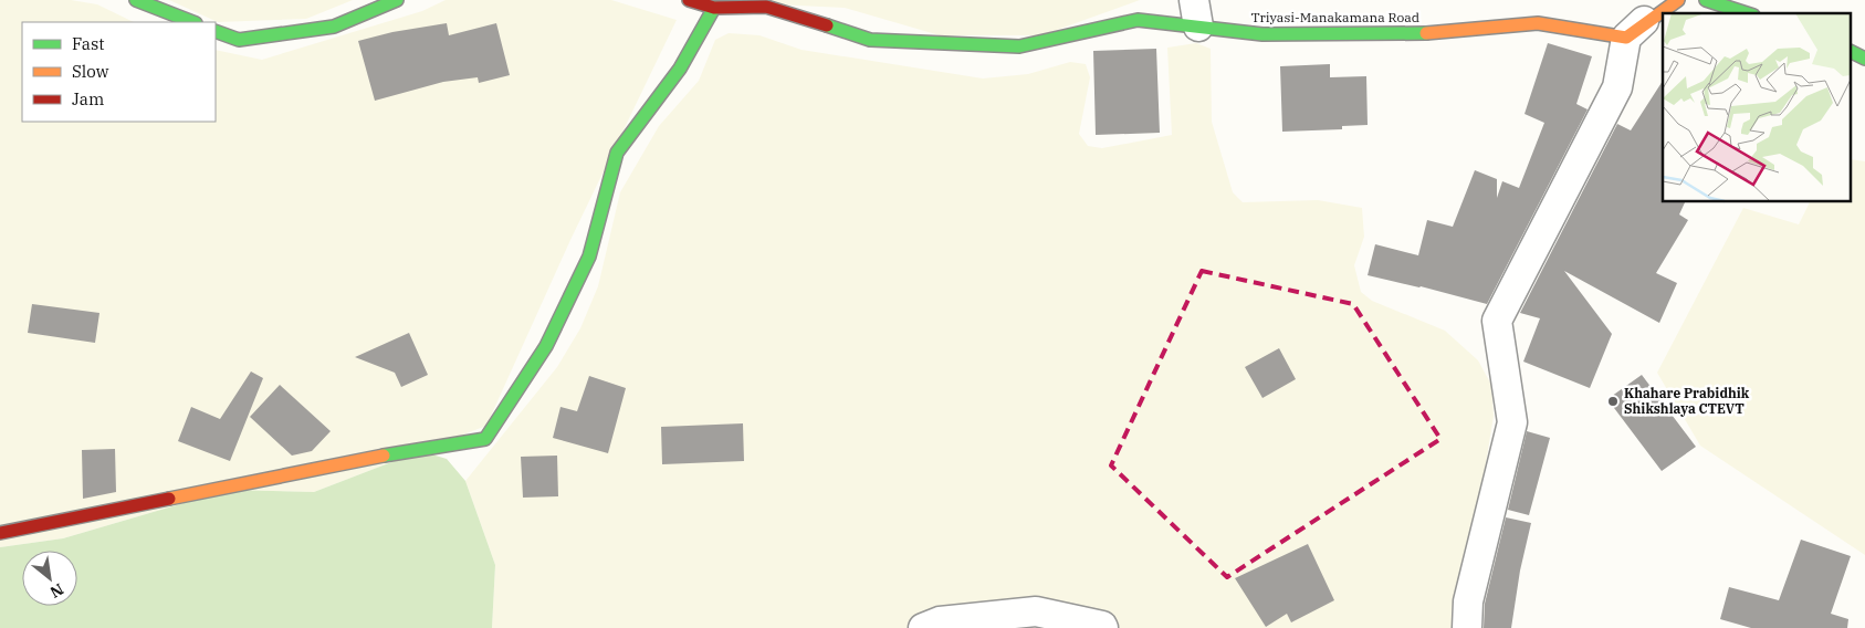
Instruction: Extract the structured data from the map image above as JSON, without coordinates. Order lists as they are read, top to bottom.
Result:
{
  "streets": {
    "street": ["Triyasi-Manakamana Road"]
  },
  "places": ["Khahare Prabidhik Shikshlaya CTEVT"],
  "legend": ["Fast", "Slow", "Jam"],
  "north": "bottom right"
}
